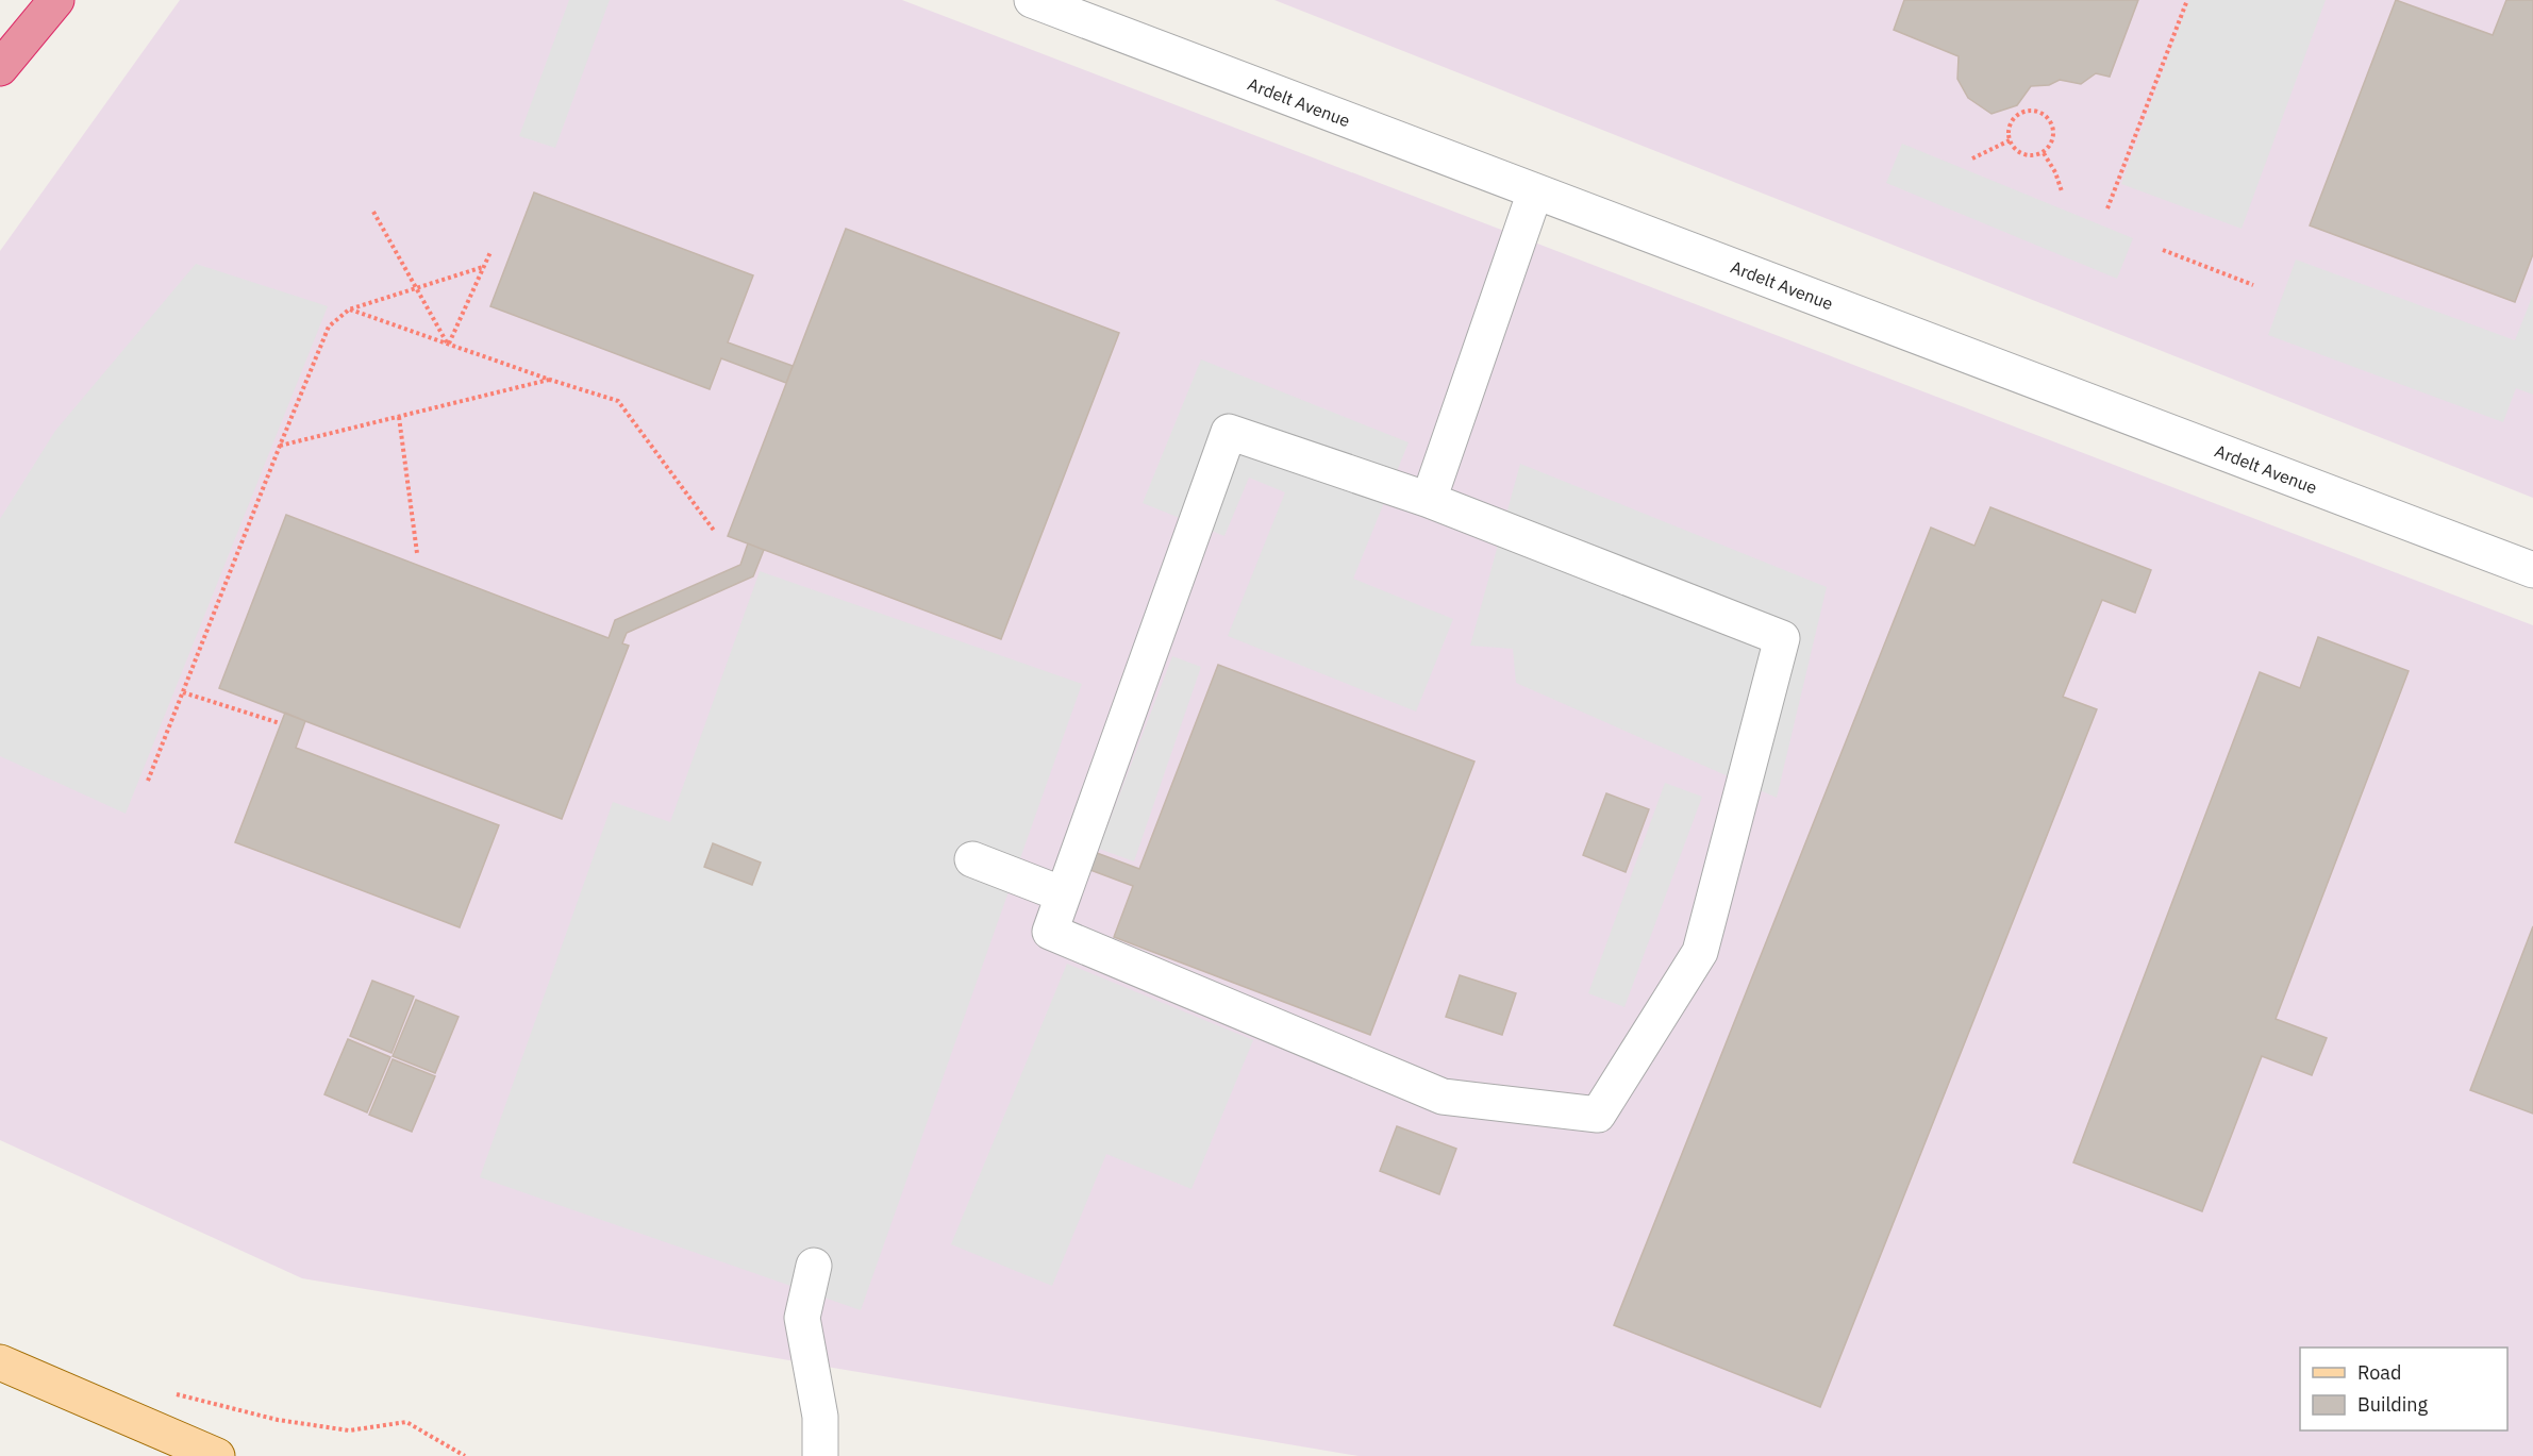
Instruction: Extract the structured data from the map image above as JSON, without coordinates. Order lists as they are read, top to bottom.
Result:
{
  "streets": {
    "street": ["Ardelt Avenue"]
  },
  "legend": ["Road", "Building"]
}
